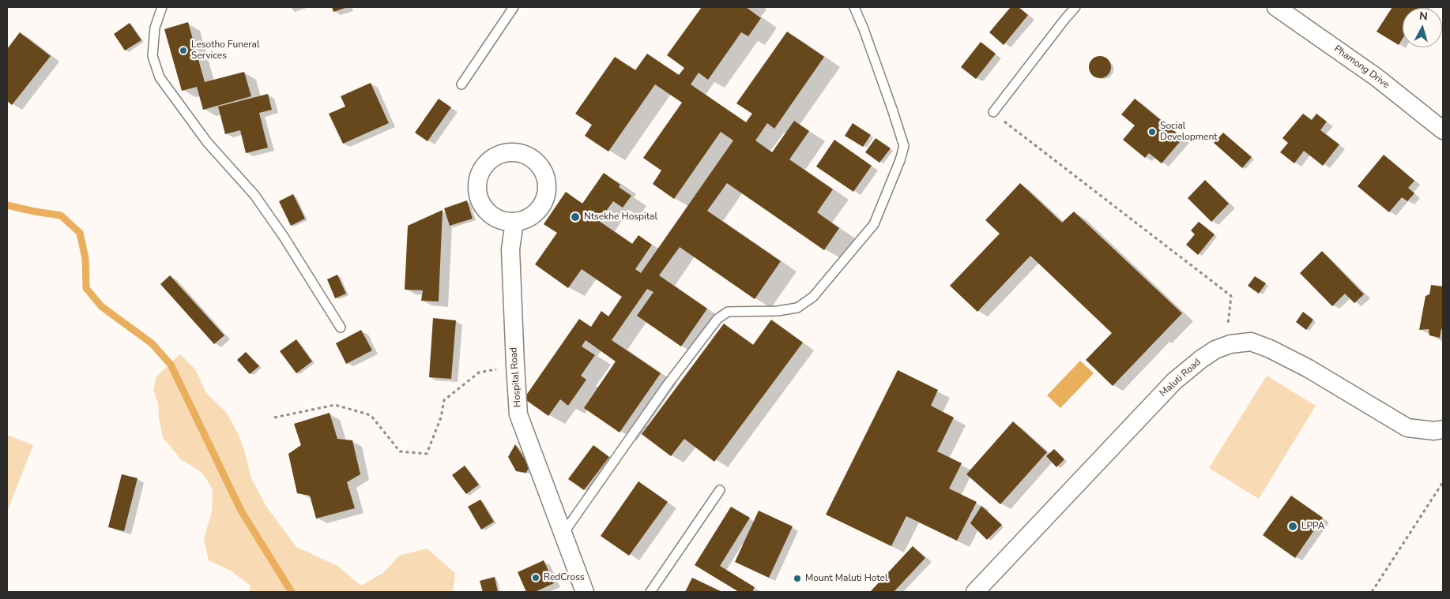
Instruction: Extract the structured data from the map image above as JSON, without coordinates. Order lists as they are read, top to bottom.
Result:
{
  "streets": {
    "street": ["Phamong Drive", "Hospital Road", "Maluti Road"]
  },
  "places": [
    "Lesotho Funeral Services",
    "Social Development",
    "Ntsekhe Hospital",
    "LPPA",
    "RedCross",
    "Mount Maluti Hotel"
  ],
  "north": "top"
}
